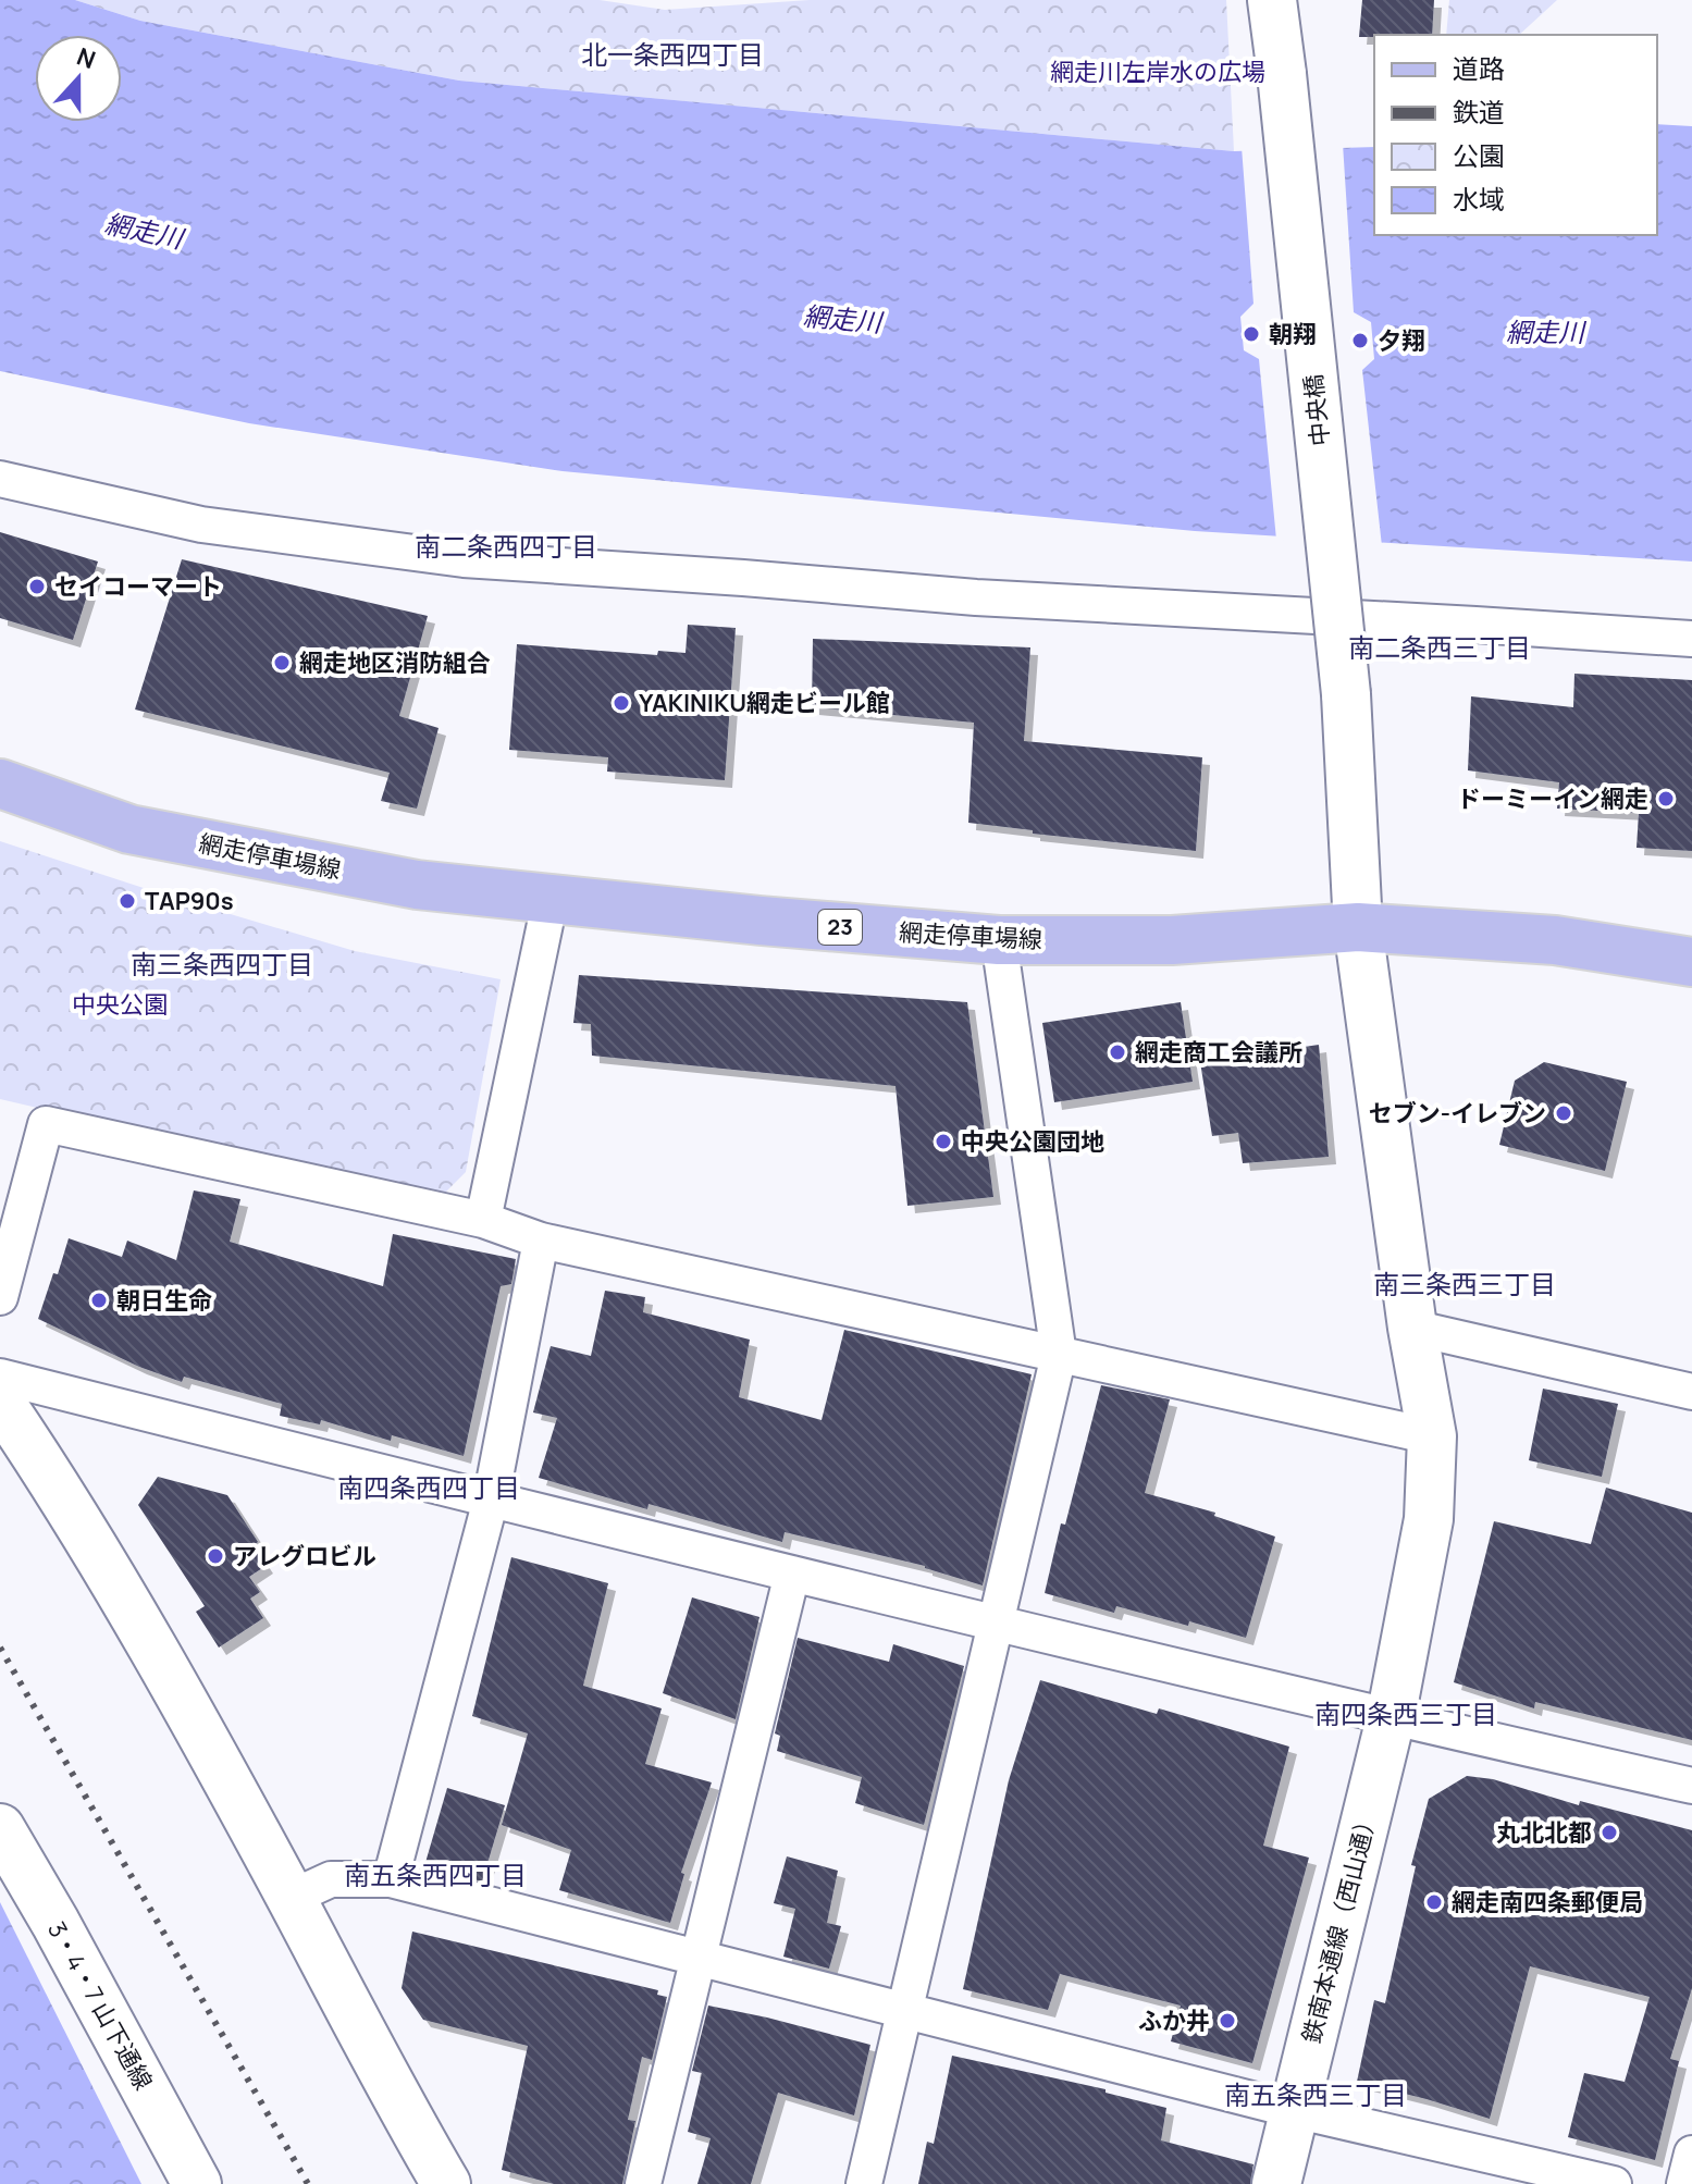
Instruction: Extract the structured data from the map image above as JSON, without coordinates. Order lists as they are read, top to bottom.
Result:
{
  "streets": {
    "main road": ["網走停車場線", "23"],
    "street": ["中央橋", "鉄南本通線（西山通）", "3・4・7 山下通線"]
  },
  "crossings": [
    ["中央橋", "網走停車場線"],
    ["中央橋", "鉄南本通線（西山通）"]
  ],
  "districts": [
    "北一条西四丁目",
    "南二条西四丁目",
    "南二条西三丁目",
    "南三条西四丁目",
    "南三条西三丁目",
    "南四条西四丁目",
    "南四条西三丁目",
    "南五条西四丁目",
    "南五条西三丁目"
  ],
  "water": ["網走川"],
  "parks": ["網走川左岸水の広場", "中央公園"],
  "places": [
    "朝翔",
    "夕翔",
    "セイコーマート",
    "網走地区消防組合",
    "YAKINIKU網走ビール館",
    "ドーミーイン網走",
    "TAP90s",
    "網走商工会議所",
    "セブン-イレブン",
    "中央公園団地",
    "朝日生命",
    "アレグロビル",
    "丸北北都",
    "網走南四条郵便局",
    "ふか井"
  ],
  "legend": [
    "道路",
    "鉄道",
    "公園",
    "水域"
  ],
  "north": "top"
}
